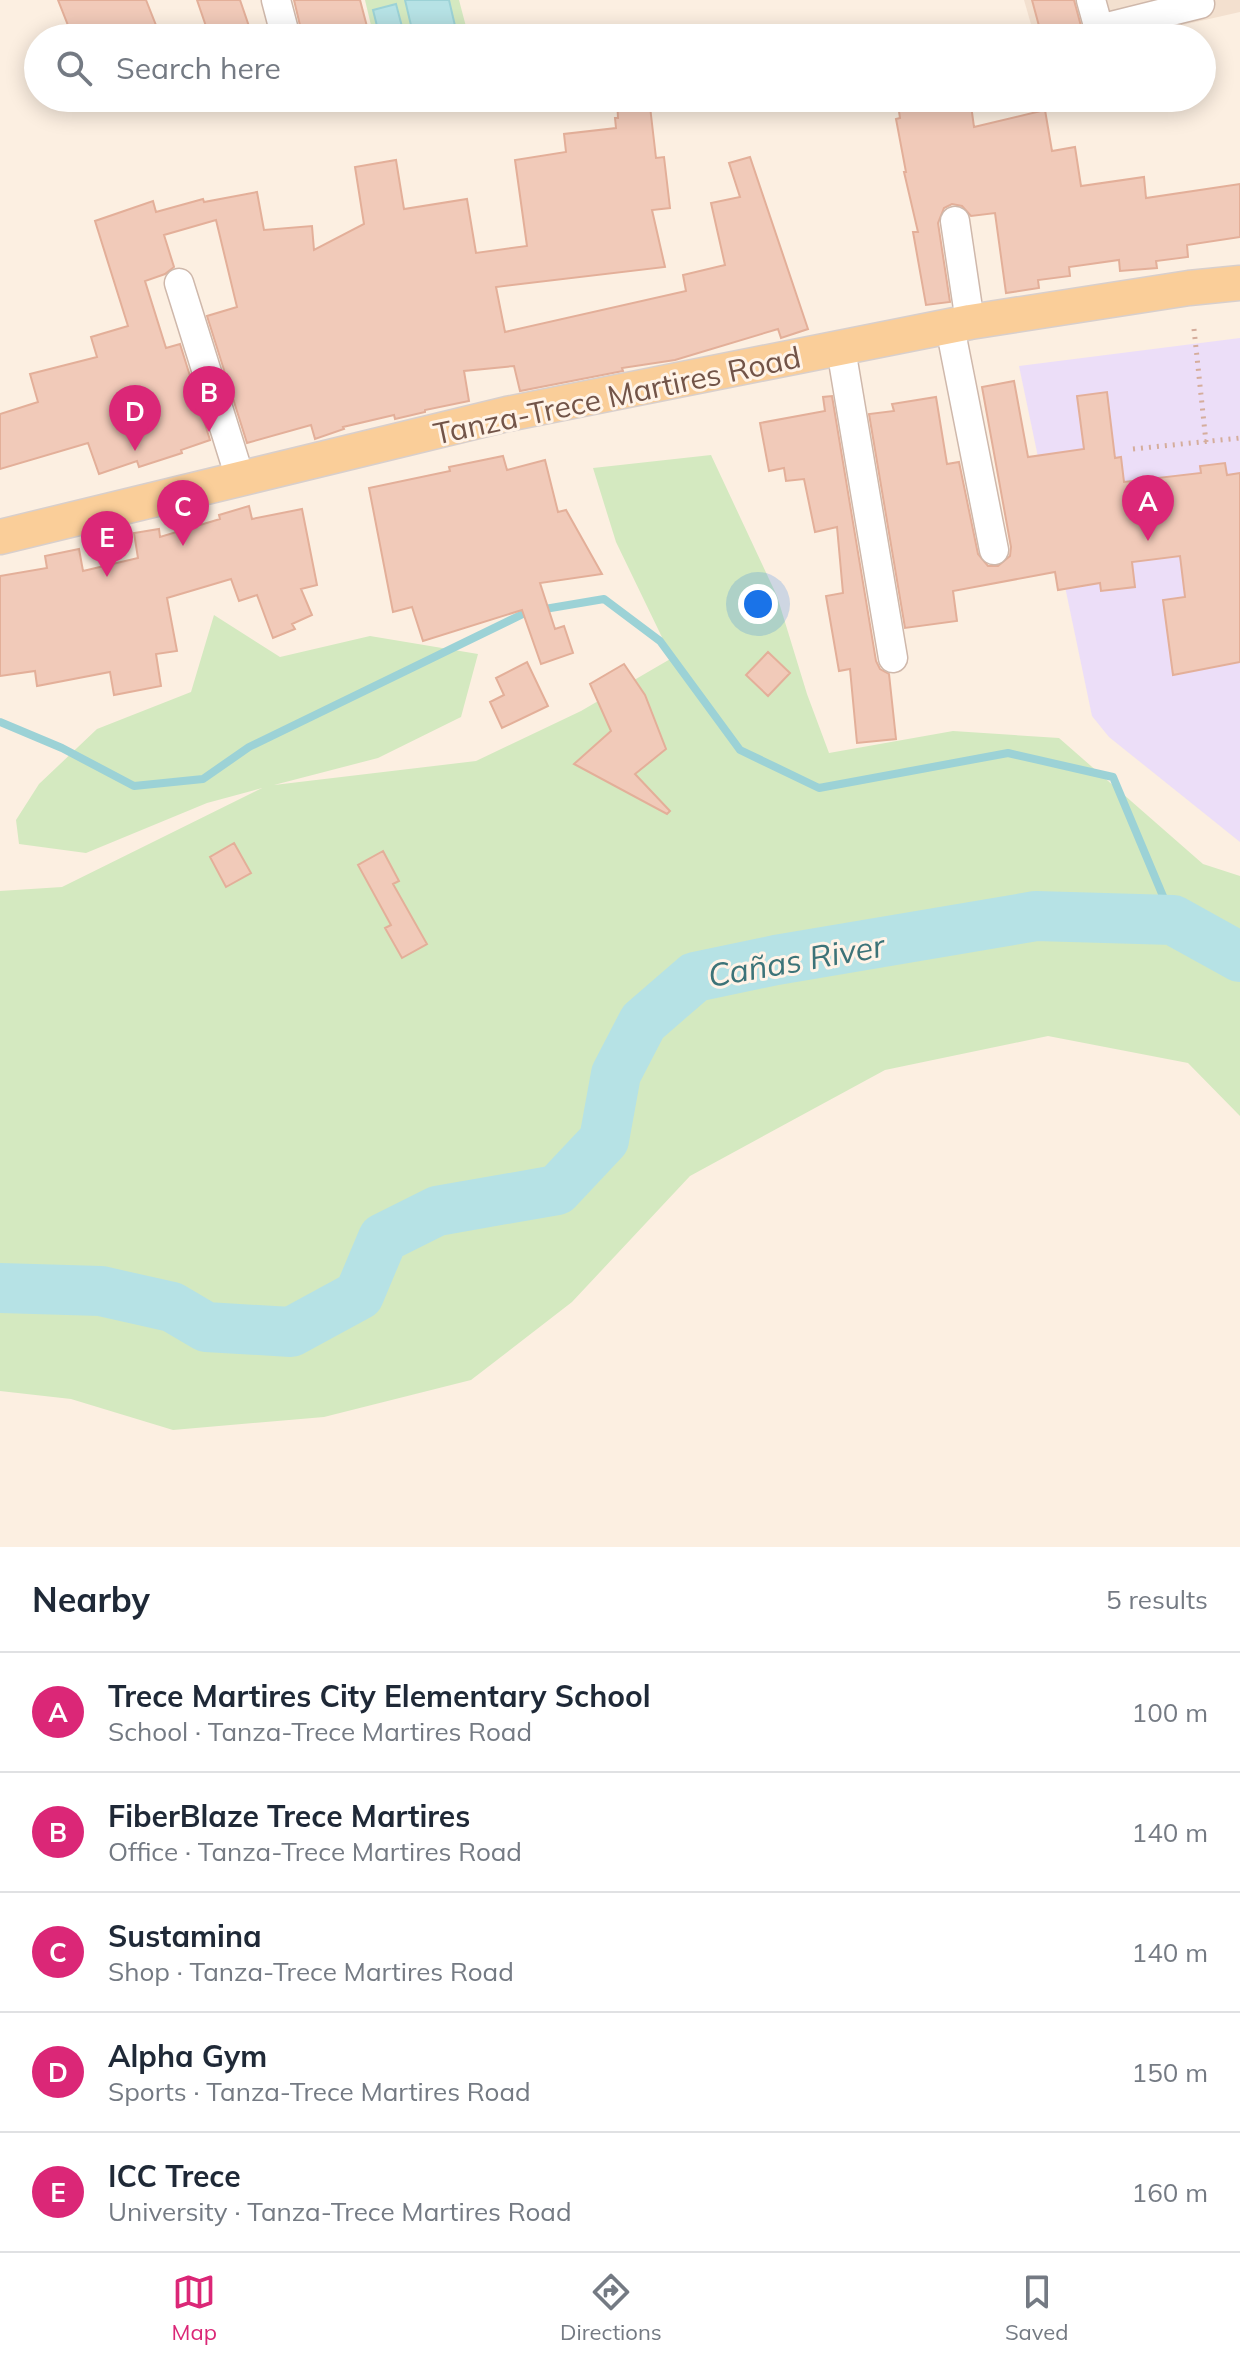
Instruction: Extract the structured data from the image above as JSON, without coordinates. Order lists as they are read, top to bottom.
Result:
{
  "streets": {
    "main road": ["Tanza-Trece Martires Road"]
  },
  "water": ["Cañas River"],
  "page": {
    "search": "Search here",
    "pins": [
      "B",
      "D",
      "A",
      "C",
      "E"
    ],
    "heading": ["Nearby", "5 results"],
    "list": [
      {
        "mark": "A",
        "name": "Trece Martires City Elementary School",
        "note": "School · Tanza-Trece Martires Road",
        "value": "100 m"
      },
      {
        "mark": "B",
        "name": "FiberBlaze Trece Martires",
        "note": "Office · Tanza-Trece Martires Road",
        "value": "140 m"
      },
      {
        "mark": "C",
        "name": "Sustamina",
        "note": "Shop · Tanza-Trece Martires Road",
        "value": "140 m"
      },
      {
        "mark": "D",
        "name": "Alpha Gym",
        "note": "Sports · Tanza-Trece Martires Road",
        "value": "150 m"
      },
      {
        "mark": "E",
        "name": "ICC Trece",
        "note": "University · Tanza-Trece Martires Road",
        "value": "160 m"
      }
    ],
    "nav": ["Map", "Directions", "Saved"]
  }
}
